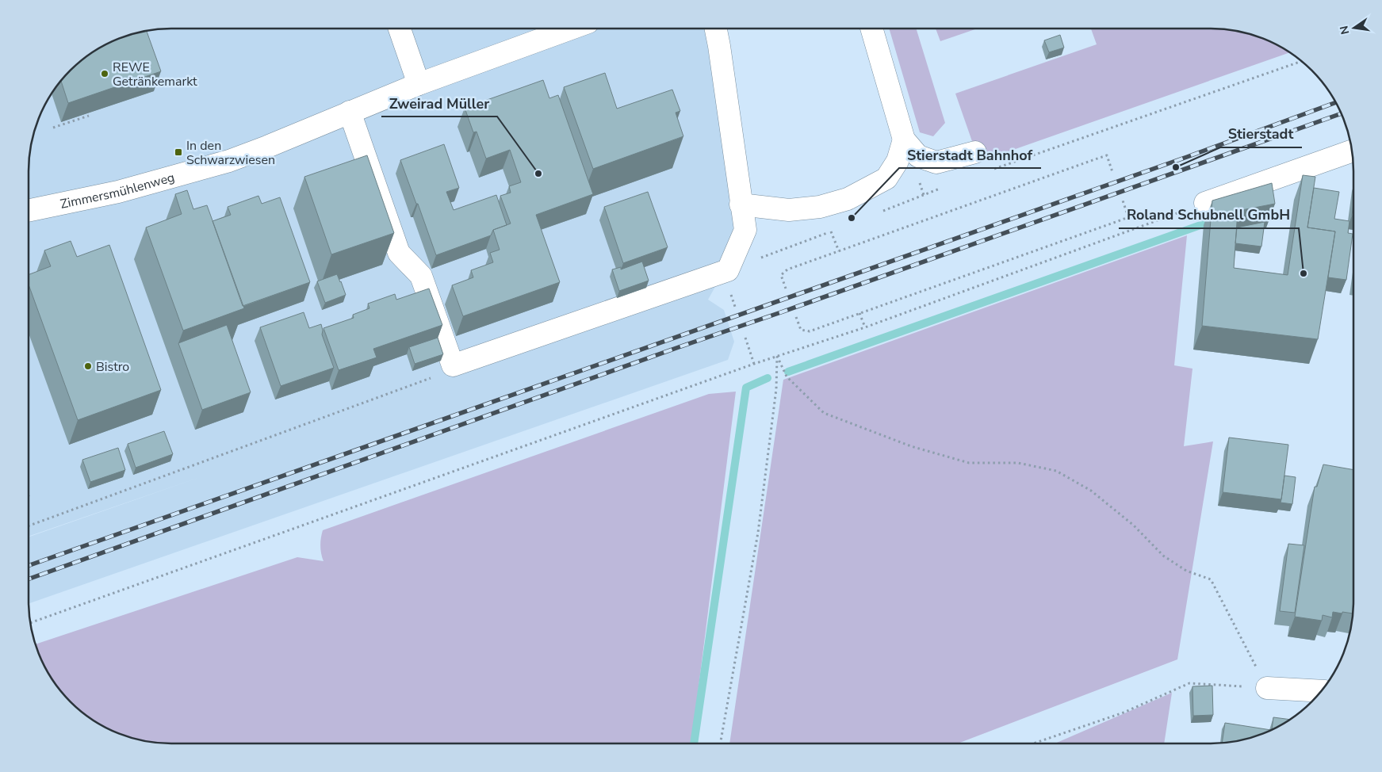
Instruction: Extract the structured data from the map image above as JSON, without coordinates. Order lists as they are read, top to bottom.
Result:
{
  "streets": {
    "street": ["Zimmersmühlenweg"]
  },
  "places": {
    "other": [
      "REWE Getränkemarkt",
      "Stierstadt",
      "Zweirad Müller",
      "Stierstadt Bahnhof",
      "Roland Schubnell GmbH",
      "Bistro"
    ],
    "transit": ["In den Schwarzwiesen"]
  },
  "north": "left"
}
